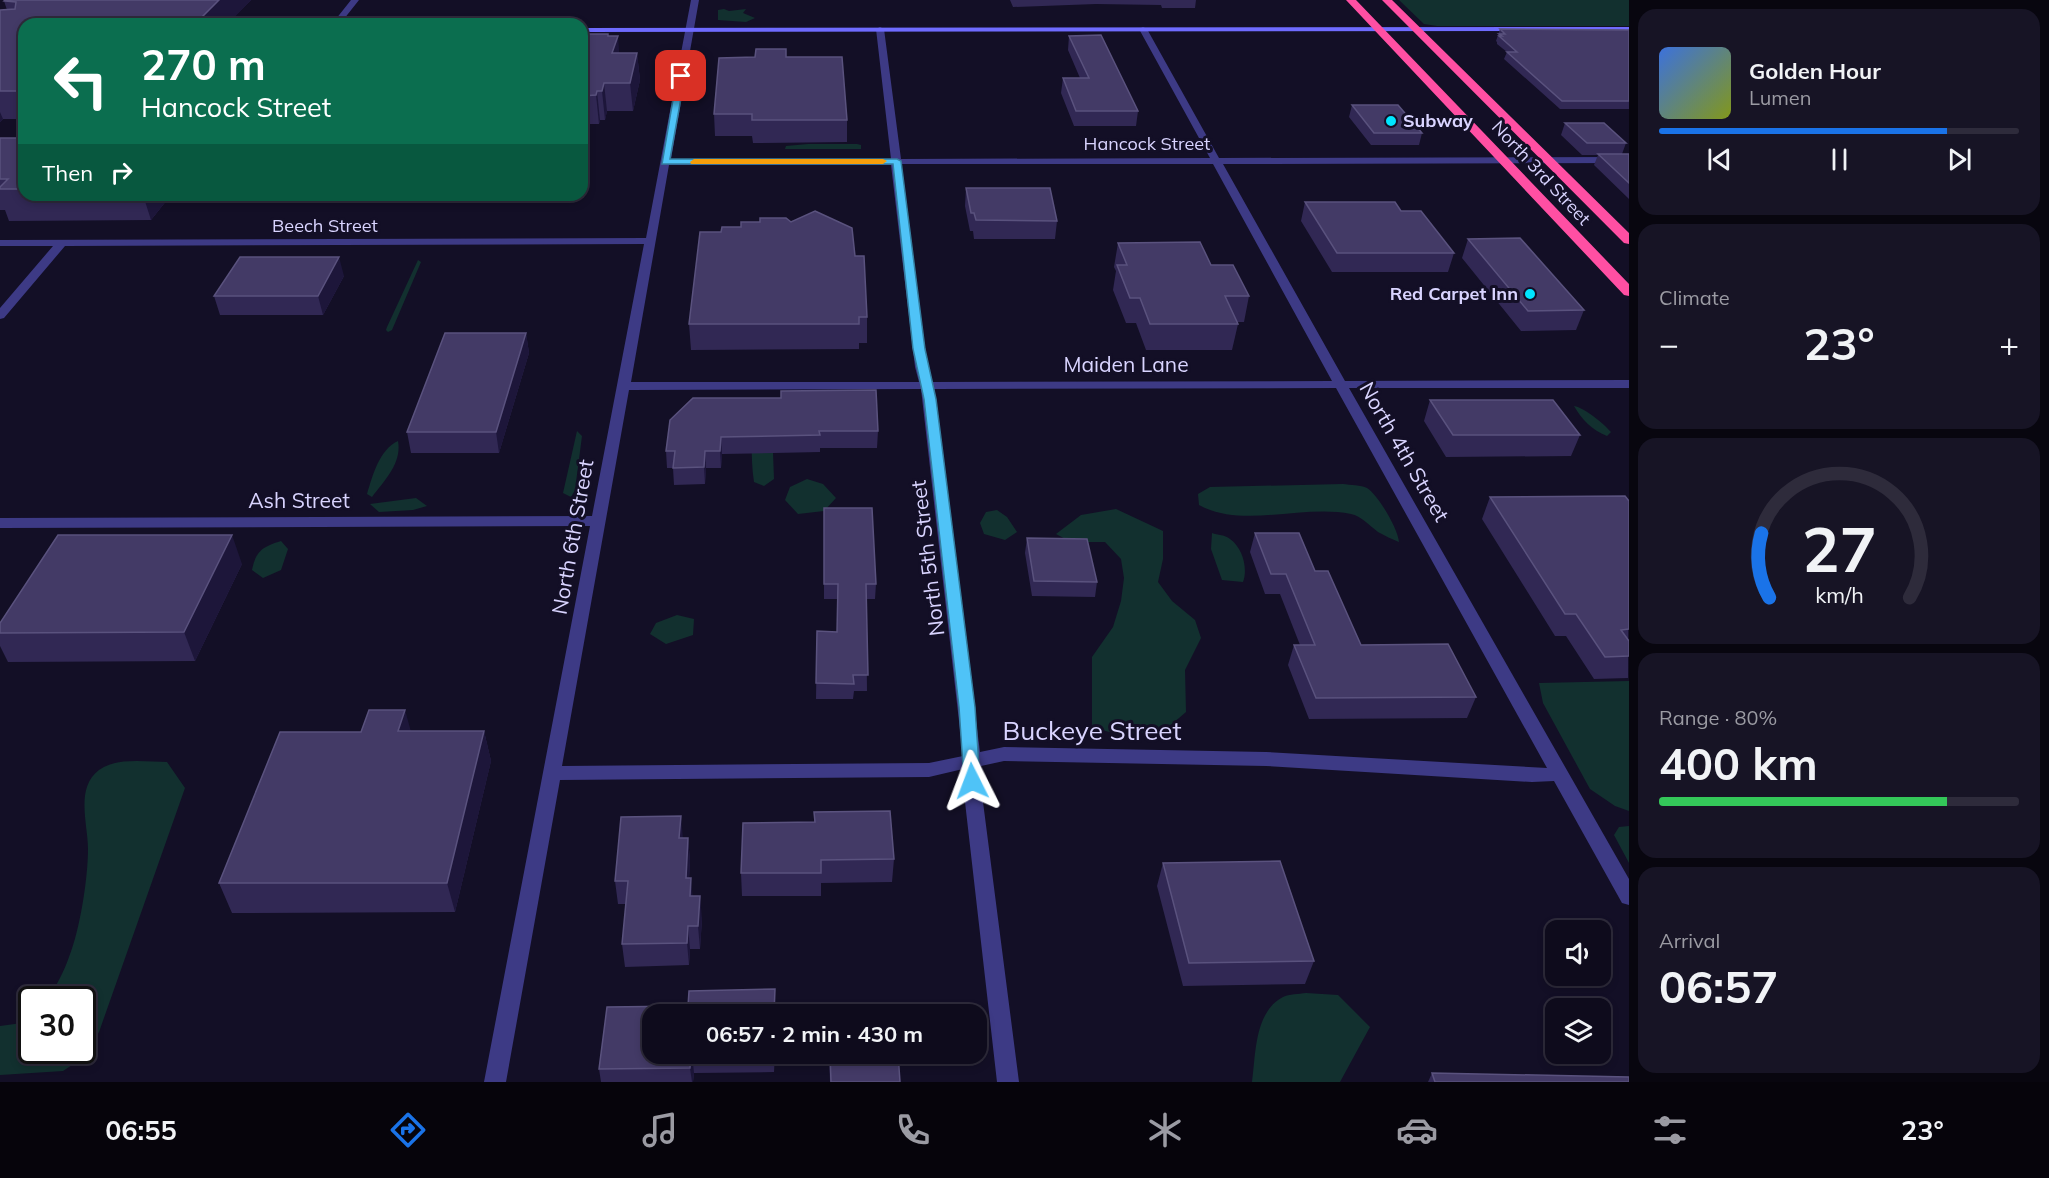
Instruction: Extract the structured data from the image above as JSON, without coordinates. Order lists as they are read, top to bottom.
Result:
{
  "streets": {
    "highway": ["North 3rd Street"],
    "street": [
      "Hancock Street",
      "Beech Street",
      "Maiden Lane",
      "North 4th Street",
      "Ash Street",
      "North 6th Street",
      "North 5th Street",
      "Buckeye Street"
    ]
  },
  "crossings": [
    ["Hancock Street", "North 3rd Street"],
    ["Hancock Street", "North 4th Street"],
    ["Hancock Street", "North 6th Street"],
    ["Hancock Street", "North 5th Street"],
    ["Beech Street", "North 6th Street"],
    ["Maiden Lane", "North 4th Street"],
    ["Maiden Lane", "North 6th Street"],
    ["Maiden Lane", "North 5th Street"],
    ["North 4th Street", "Buckeye Street"],
    ["Ash Street", "North 6th Street"],
    ["North 6th Street", "Buckeye Street"],
    ["North 5th Street", "Buckeye Street"]
  ],
  "places": ["Subway", "Red Carpet Inn"],
  "page": {
    "turn": ["270 m", "Hancock Street"],
    "song": ["Golden Hour", "Lumen"],
    "then": "Then",
    "tile": [
      "Climate",
      ["Range · 80%", "400 km"],
      ["Arrival", "06:57"]
    ],
    "heat": ["−", "23°", "+"],
    "limit": "30",
    "trip": "06:57 · 2 min · 430 m",
    "tabs": ["06:55", "23°"],
    "gauge": ["27", "km/h"]
  }
}
